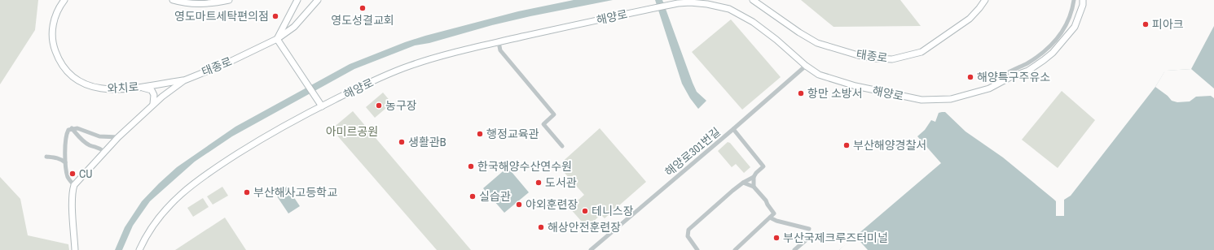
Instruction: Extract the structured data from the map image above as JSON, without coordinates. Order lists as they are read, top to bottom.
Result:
{
  "streets": {
    "main road": ["해양로", "태종로", "와치로"],
    "street": ["해양로301번길"]
  },
  "crossings": [
    ["해양로", "해양로301번길"],
    ["태종로", "와치로"]
  ],
  "parks": ["아미르공원"],
  "places": [
    "영도성결교회",
    "영도마트세탁편의점",
    "피아크",
    "해양특구주유소",
    "항만 소방서",
    "농구장",
    "행정교육관",
    "생활관B",
    "부산해양경찰서",
    "한국해양수산연수원",
    "CU",
    "도서관",
    "부산해사고등학교",
    "실습관",
    "야외훈련장",
    "테니스장",
    "해상안전훈련장",
    "부산국제크루즈터미널"
  ]
}
